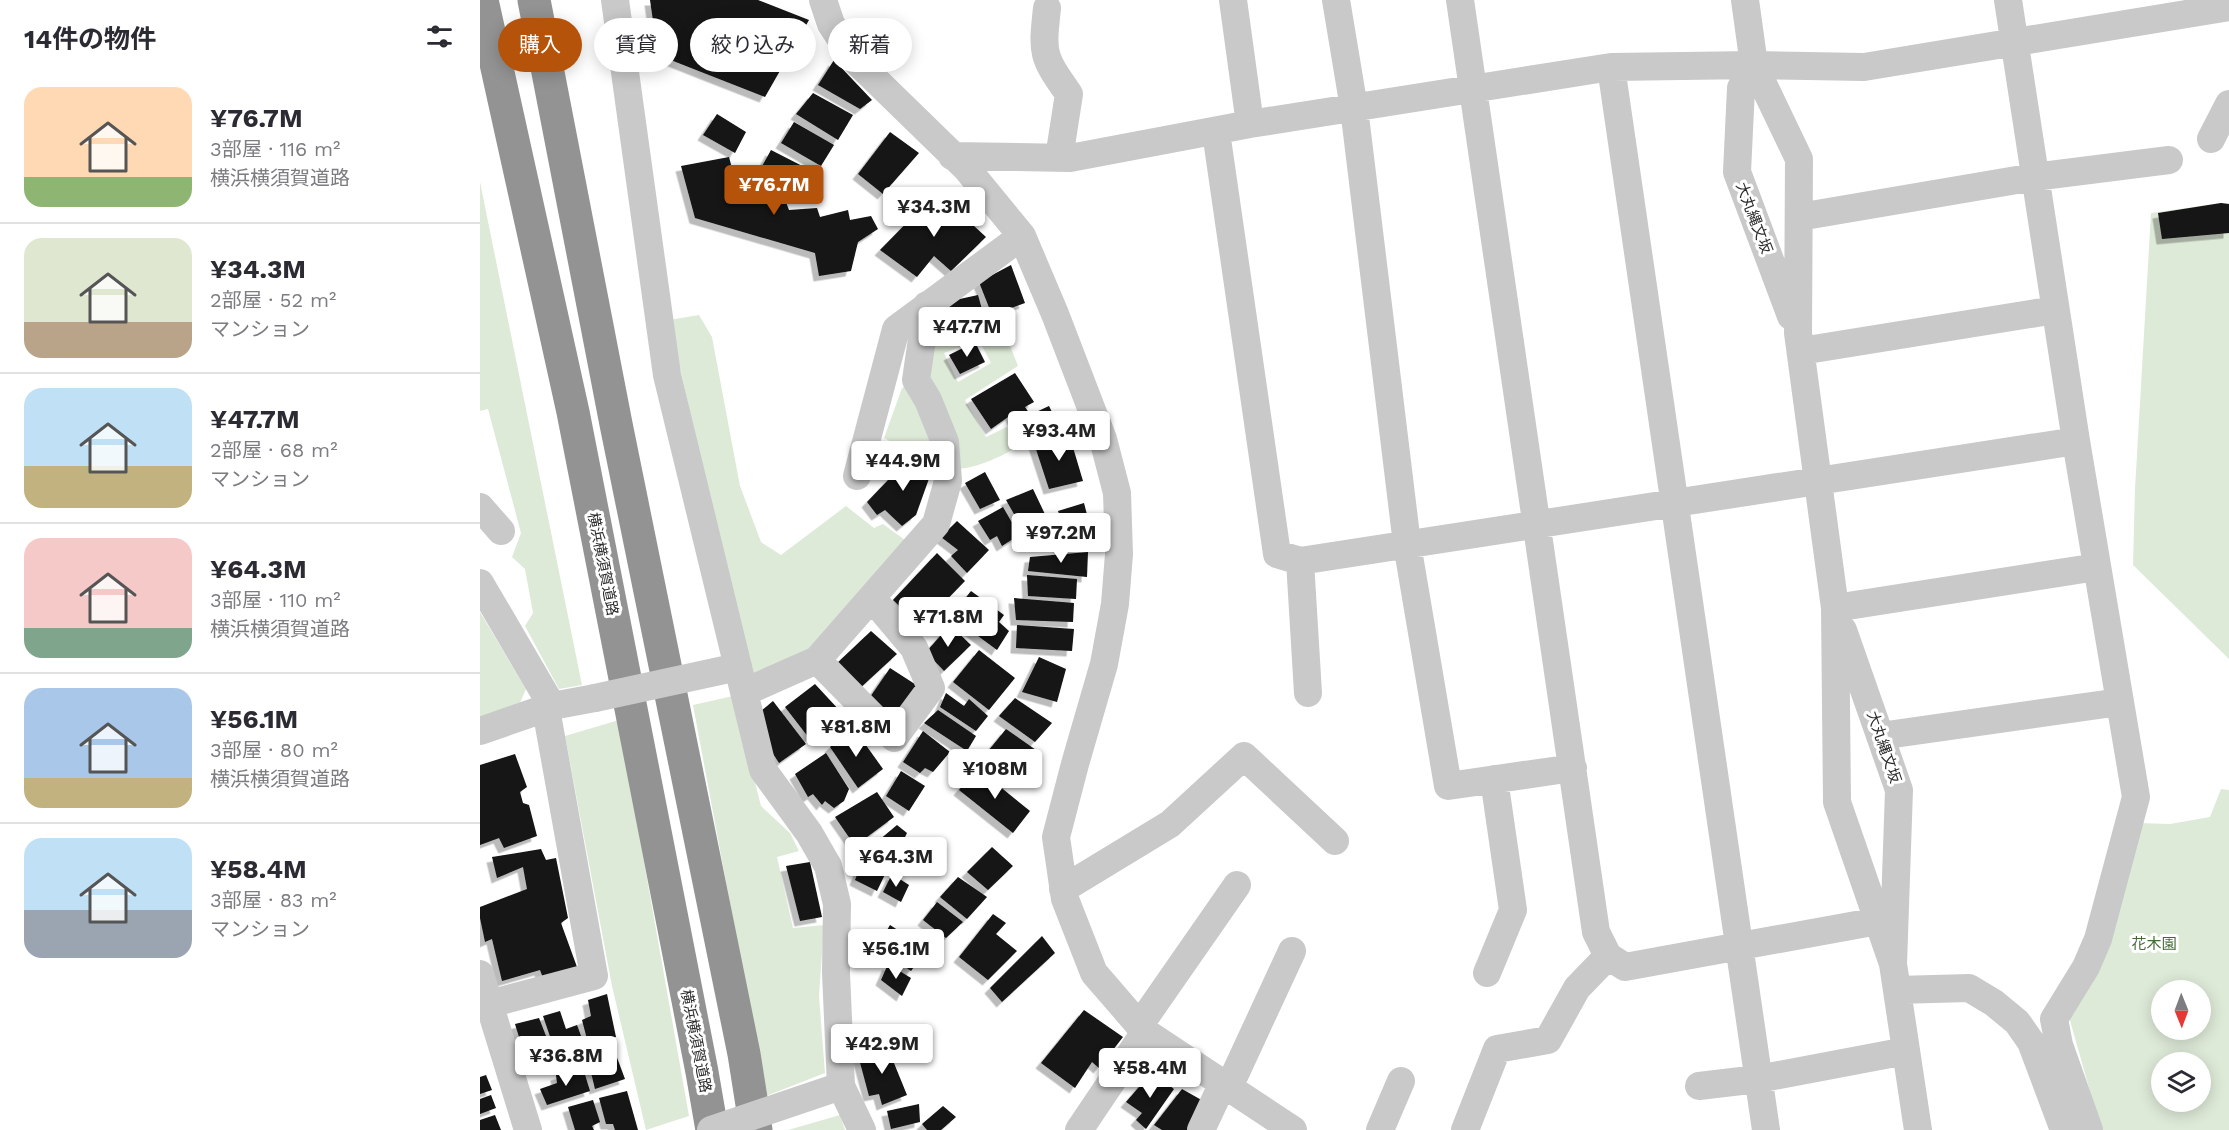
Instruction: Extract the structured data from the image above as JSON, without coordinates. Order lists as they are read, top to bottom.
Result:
{
  "streets": {
    "highway": ["横浜横須賀道路"],
    "street": ["大丸縄文坂"]
  },
  "parks": ["花木園"],
  "north": "bottom",
  "page": {
    "heading": "14件の物件",
    "chip": [
      "購入",
      "賃貸",
      "絞り込み",
      "新着"
    ],
    "list": [
      {
        "name": "¥76.7M",
        "note": "3部屋 · 116 m² · 横浜横須賀道路"
      },
      {
        "name": "¥34.3M",
        "note": "2部屋 · 52 m² · マンション"
      },
      {
        "name": "¥47.7M",
        "note": "2部屋 · 68 m² · マンション"
      },
      {
        "name": "¥64.3M",
        "note": "3部屋 · 110 m² · 横浜横須賀道路"
      },
      {
        "name": "¥56.1M",
        "note": "3部屋 · 80 m² · 横浜横須賀道路"
      },
      {
        "name": "¥58.4M",
        "note": "3部屋 · 83 m² · マンション"
      }
    ],
    "price": [
      "¥76.7M",
      "¥34.3M",
      "¥47.7M",
      "¥93.4M",
      "¥44.9M",
      "¥97.2M",
      "¥71.8M",
      "¥81.8M",
      "¥108M",
      "¥64.3M",
      "¥56.1M",
      "¥42.9M",
      "¥36.8M",
      "¥58.4M"
    ]
  }
}
